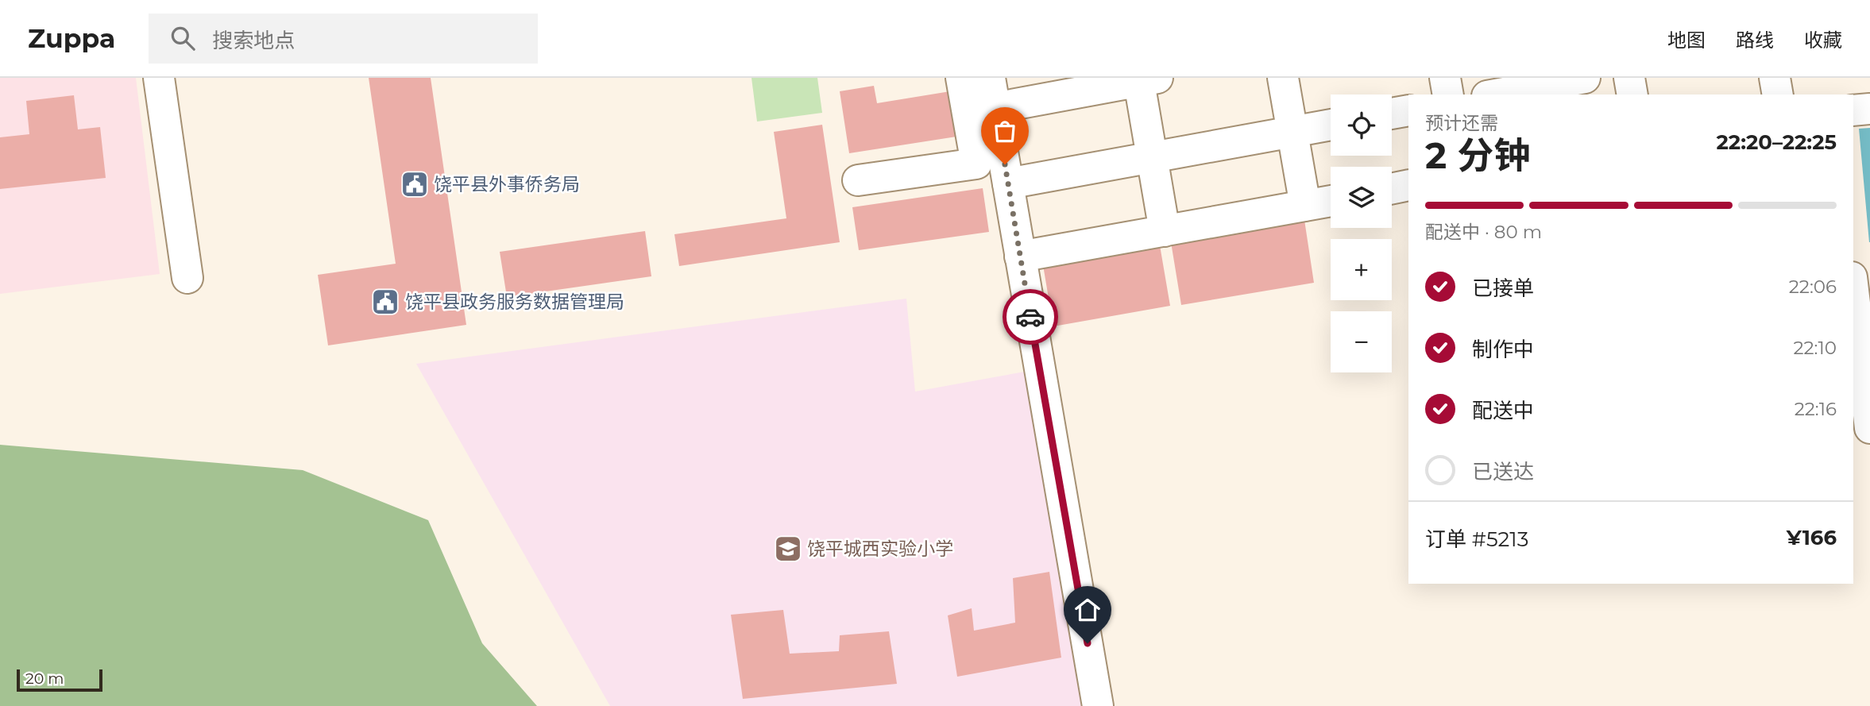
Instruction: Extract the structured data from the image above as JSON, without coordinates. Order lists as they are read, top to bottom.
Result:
{
  "places": {
    "public building": ["饶平县外事侨务局", "饶平县政务服务数据管理局"],
    "school or university": ["饶平城西实验小学"]
  },
  "scale_bar": "20 m",
  "page": {
    "header": "Zuppa",
    "search": "搜索地点",
    "nav": ["地图", "路线", "收藏"],
    "map_buttons": ["+", "−"],
    "heading": ["2 分钟", "预计还需", "22:20–22:25"],
    "panel": ["订单 #5213", "¥166"],
    "bar": "配送中 · 80 m",
    "list": [
      ["已接单", "22:06"],
      ["制作中", "22:10"],
      ["配送中", "22:16"],
      "已送达"
    ],
    "scale": "20 m"
  }
}
